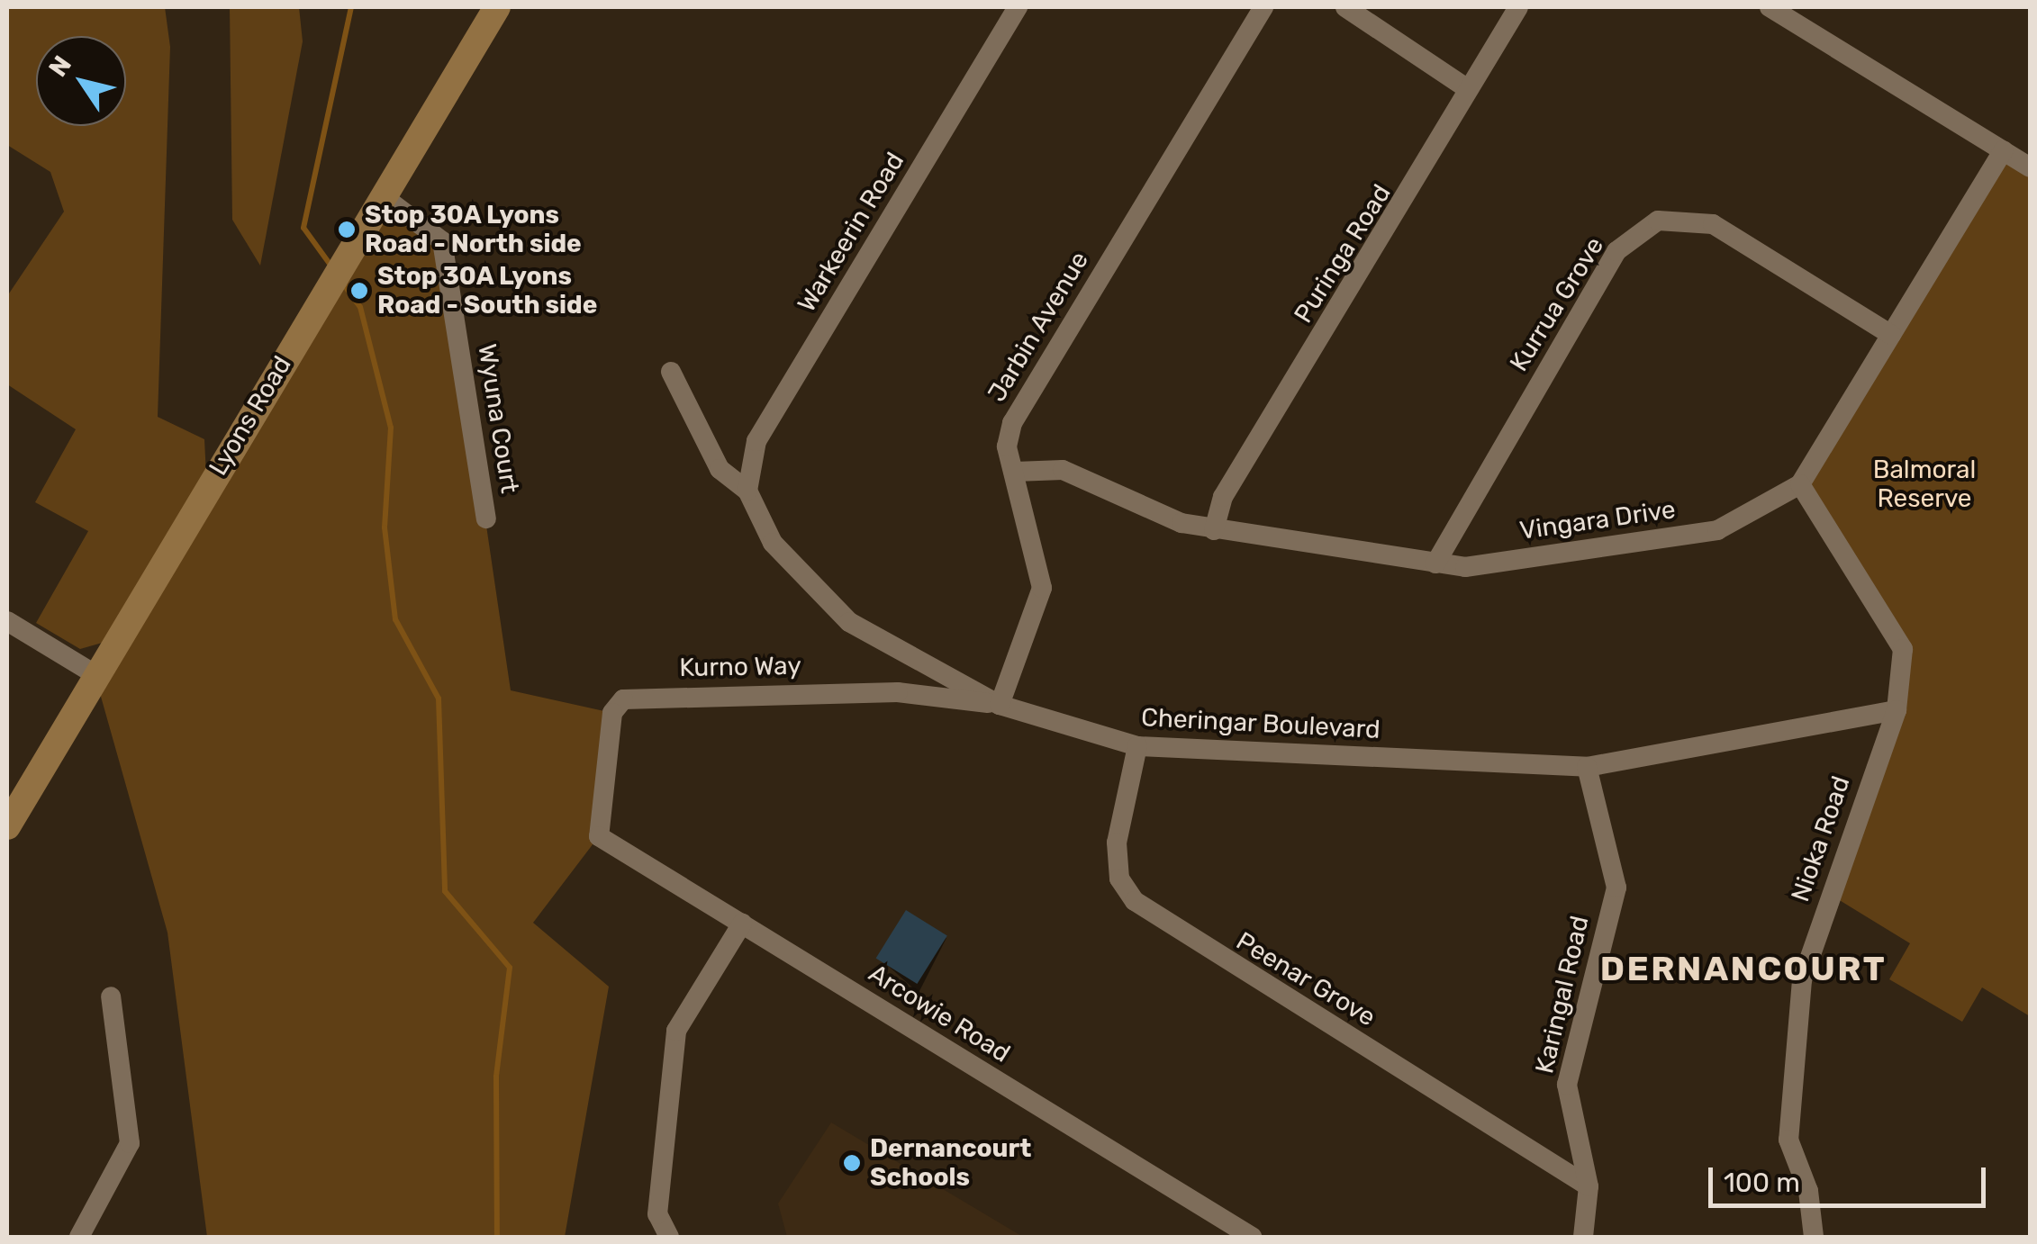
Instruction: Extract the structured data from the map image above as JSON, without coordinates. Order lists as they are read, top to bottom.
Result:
{
  "streets": {
    "street": [
      "Warkeerin Road",
      "Puringa Road",
      "Kurrua Grove",
      "Jarbin Avenue",
      "Lyons Road",
      "Wyuna Court",
      "Vingara Drive",
      "Kurno Way",
      "Cheringar Boulevard",
      "Nioka Road",
      "Peenar Grove",
      "Karingal Road",
      "Arcowie Road"
    ]
  },
  "crossings": [
    ["Warkeerin Road", "Cheringar Boulevard"],
    ["Puringa Road", "Vingara Drive"],
    ["Kurrua Grove", "Vingara Drive"],
    ["Jarbin Avenue", "Vingara Drive"],
    ["Jarbin Avenue", "Kurno Way"],
    ["Jarbin Avenue", "Cheringar Boulevard"],
    ["Lyons Road", "Wyuna Court"],
    ["Vingara Drive", "Nioka Road"],
    ["Kurno Way", "Cheringar Boulevard"],
    ["Kurno Way", "Arcowie Road"],
    ["Cheringar Boulevard", "Nioka Road"],
    ["Cheringar Boulevard", "Peenar Grove"],
    ["Cheringar Boulevard", "Karingal Road"],
    ["Peenar Grove", "Karingal Road"]
  ],
  "districts": ["DERNANCOURT"],
  "parks": ["Balmoral Reserve"],
  "places": ["Stop 30A Lyons Road - North side", "Stop 30A Lyons Road - South side", "Dernancourt Schools"],
  "scale_bar": "100 m",
  "north": "top left"
}
